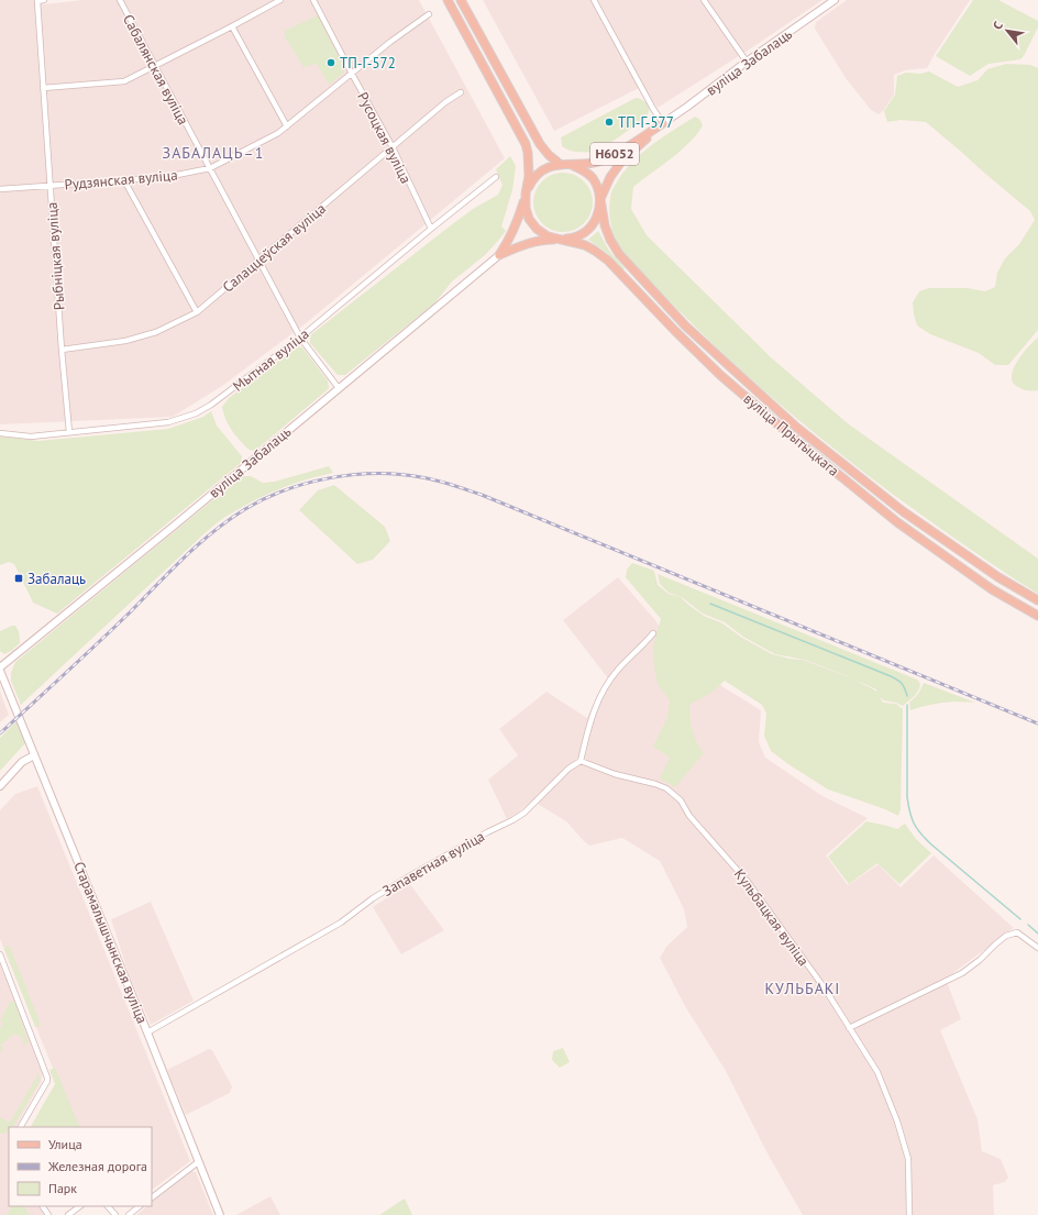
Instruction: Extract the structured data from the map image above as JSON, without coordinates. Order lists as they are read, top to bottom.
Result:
{
  "streets": {
    "main road": ["Н6052", "вуліца Прытыцкага"],
    "street": [
      "вуліца Забалаць",
      "Сабалянская вуліца",
      "Русоцкая вуліца",
      "Рудзянская вуліца",
      "Салаццеўская вуліца",
      "Рыбніцкая вуліца",
      "Мытная вуліца",
      "Запаветная вуліца",
      "Кульбацкая вуліца",
      "Старамалышчынская вуліца"
    ]
  },
  "crossings": [
    ["вуліца Забалаць", "Сабалянская вуліца"],
    ["вуліца Забалаць", "Н6052"],
    ["Сабалянская вуліца", "Рудзянская вуліца"],
    ["Сабалянская вуліца", "Салаццеўская вуліца"],
    ["Сабалянская вуліца", "Мытная вуліца"],
    ["Русоцкая вуліца", "Рудзянская вуліца"],
    ["Русоцкая вуліца", "Салаццеўская вуліца"],
    ["Русоцкая вуліца", "Мытная вуліца"],
    ["Н6052", "вуліца Прытыцкага"],
    ["Рудзянская вуліца", "Рыбніцкая вуліца"],
    ["Салаццеўская вуліца", "Рыбніцкая вуліца"],
    ["Рыбніцкая вуліца", "Мытная вуліца"],
    ["Запаветная вуліца", "Кульбацкая вуліца"],
    ["Запаветная вуліца", "Старамалышчынская вуліца"]
  ],
  "districts": ["ЗАБАЛАЦЬ–1", "КУЛЬБАКІ"],
  "places": {
    "other": ["ТП-Г-572", "ТП-Г-577"],
    "transit": ["Забалаць"]
  },
  "legend": ["Улица", "Железная дорога", "Парк"],
  "north": "top left"
}
